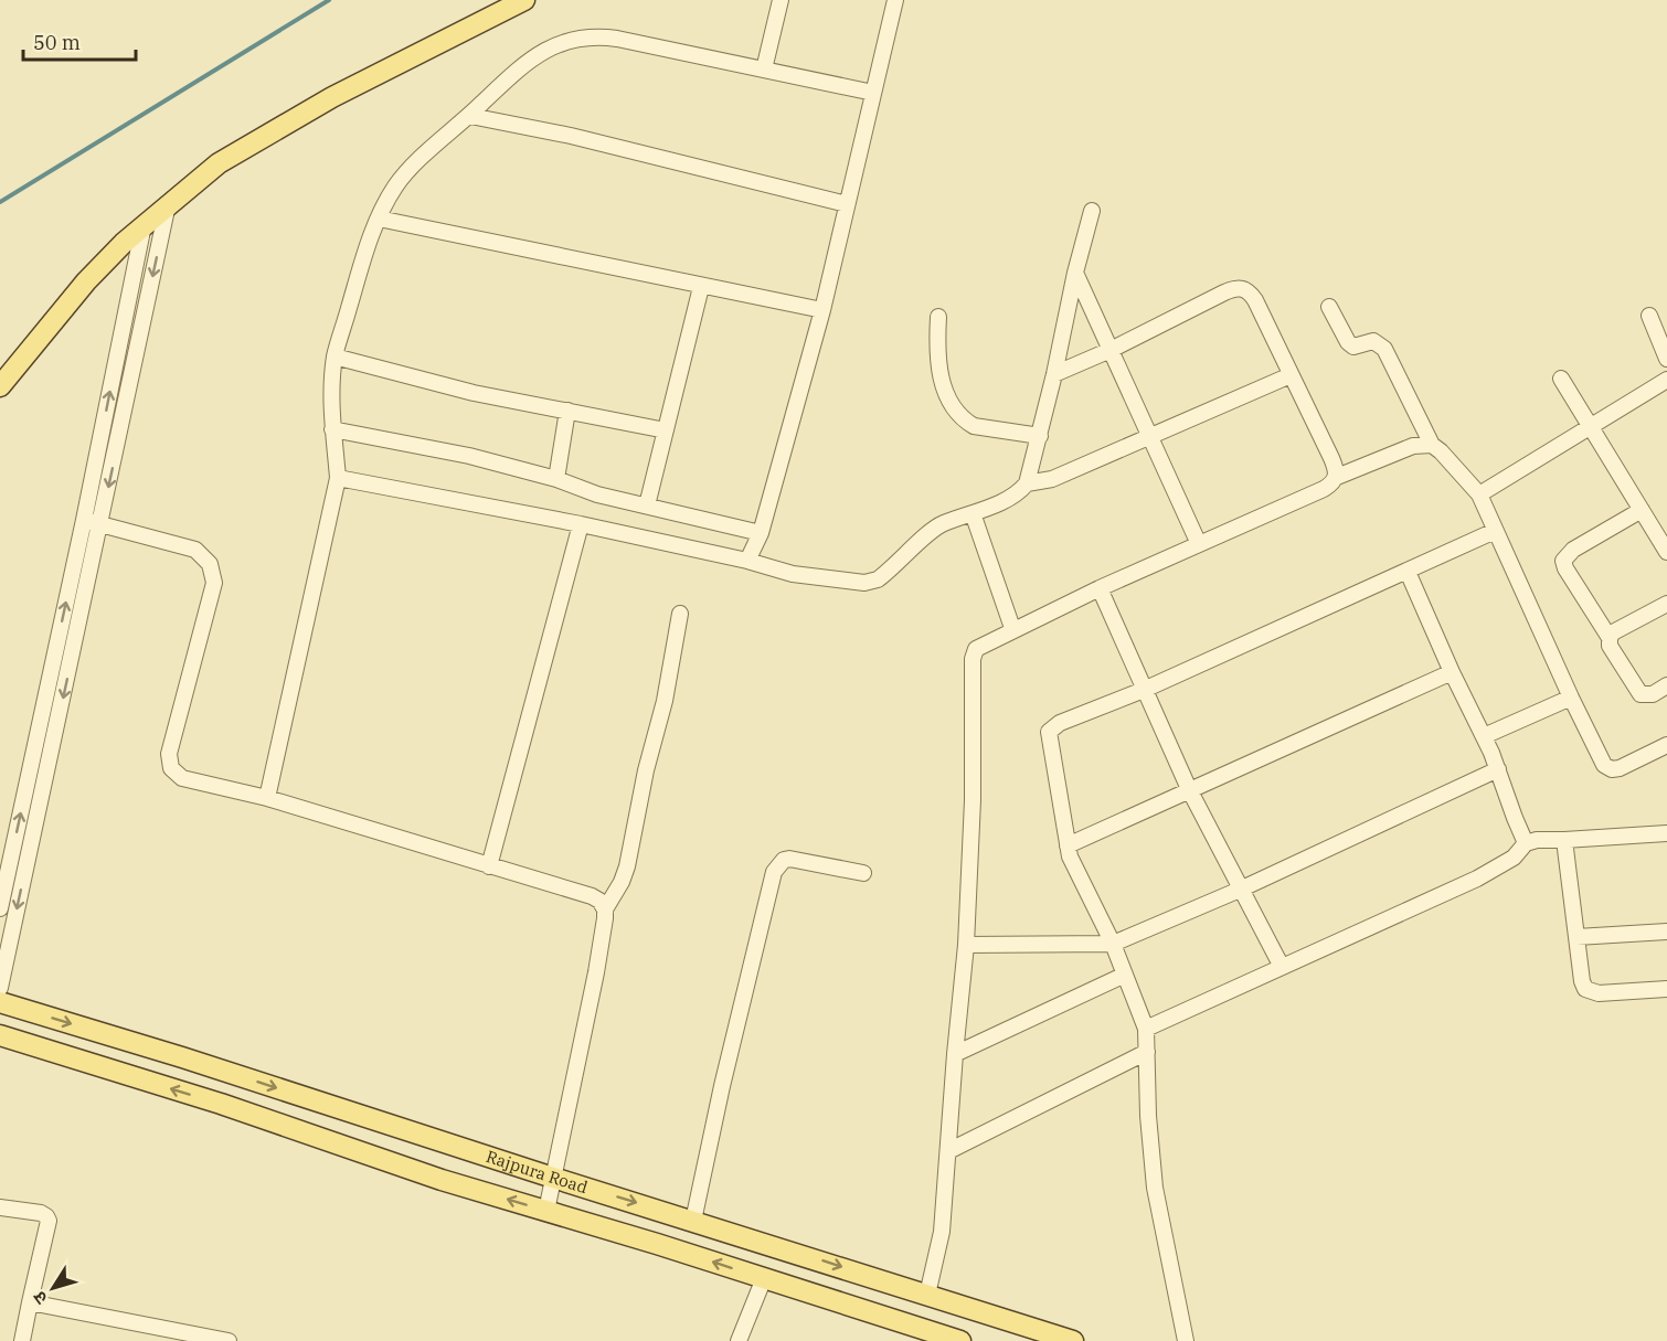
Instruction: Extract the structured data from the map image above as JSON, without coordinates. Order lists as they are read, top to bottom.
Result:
{
  "streets": {
    "main road": ["Rajpura Road"]
  },
  "scale_bar": "50 m",
  "north": "bottom left"
}
